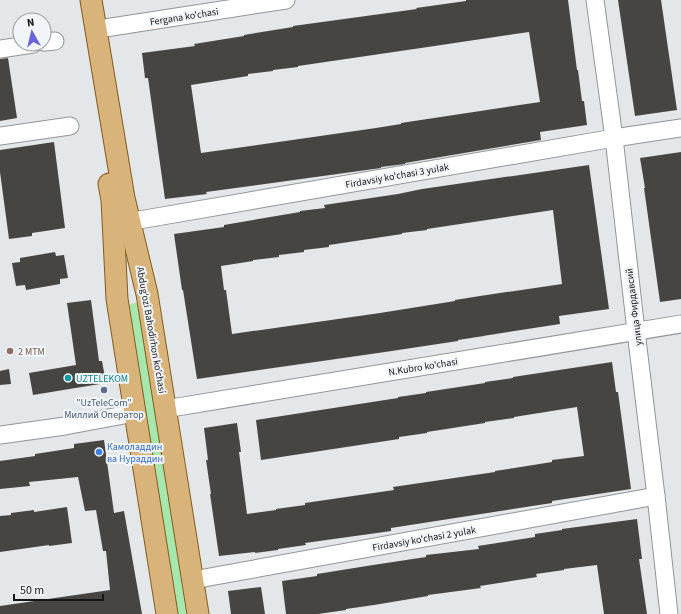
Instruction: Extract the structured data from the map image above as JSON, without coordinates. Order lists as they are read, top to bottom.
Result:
{
  "streets": {
    "main road": ["Abdug’ozi Bahodirhon ko’chasi"],
    "street": [
      "Fergana ko'chasi",
      "Firdavsiy ko'chasi 3 yulak",
      "улица Фирдавсий",
      "N.Kubro ko'chasi",
      "Firdavsiy ko'chasi 2 yulak"
    ]
  },
  "crossings": [
    ["Firdavsiy ko'chasi 3 yulak", "улица Фирдавсий"],
    ["Firdavsiy ko'chasi 3 yulak", "Abdug’ozi Bahodirhon ko’chasi"],
    ["улица Фирдавсий", "N.Kubro ko'chasi"],
    ["улица Фирдавсий", "Firdavsiy ko'chasi 2 yulak"],
    ["Abdug’ozi Bahodirhon ko’chasi", "N.Kubro ko'chasi"],
    ["Abdug’ozi Bahodirhon ko’chasi", "Firdavsiy ko'chasi 2 yulak"]
  ],
  "places": [
    "2 MTM",
    "UZTELEKOM",
    "\"UzTeleCom\" Миллий Оператор",
    "Камоладдин ва Нураддин"
  ],
  "scale_bar": "50 m",
  "north": "top"
}
